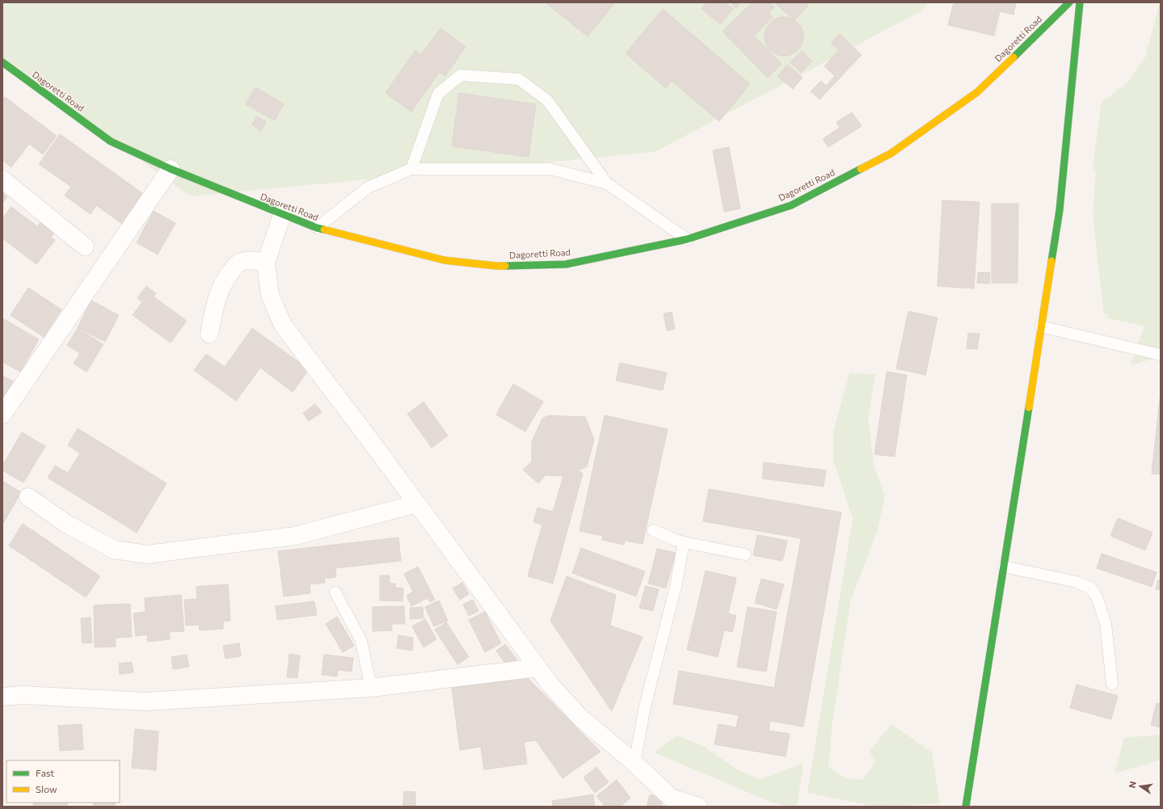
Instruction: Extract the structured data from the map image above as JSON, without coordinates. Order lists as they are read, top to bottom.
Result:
{
  "streets": {
    "main road": ["Dagoretti Road"]
  },
  "legend": ["Fast", "Slow"],
  "north": "left"
}
